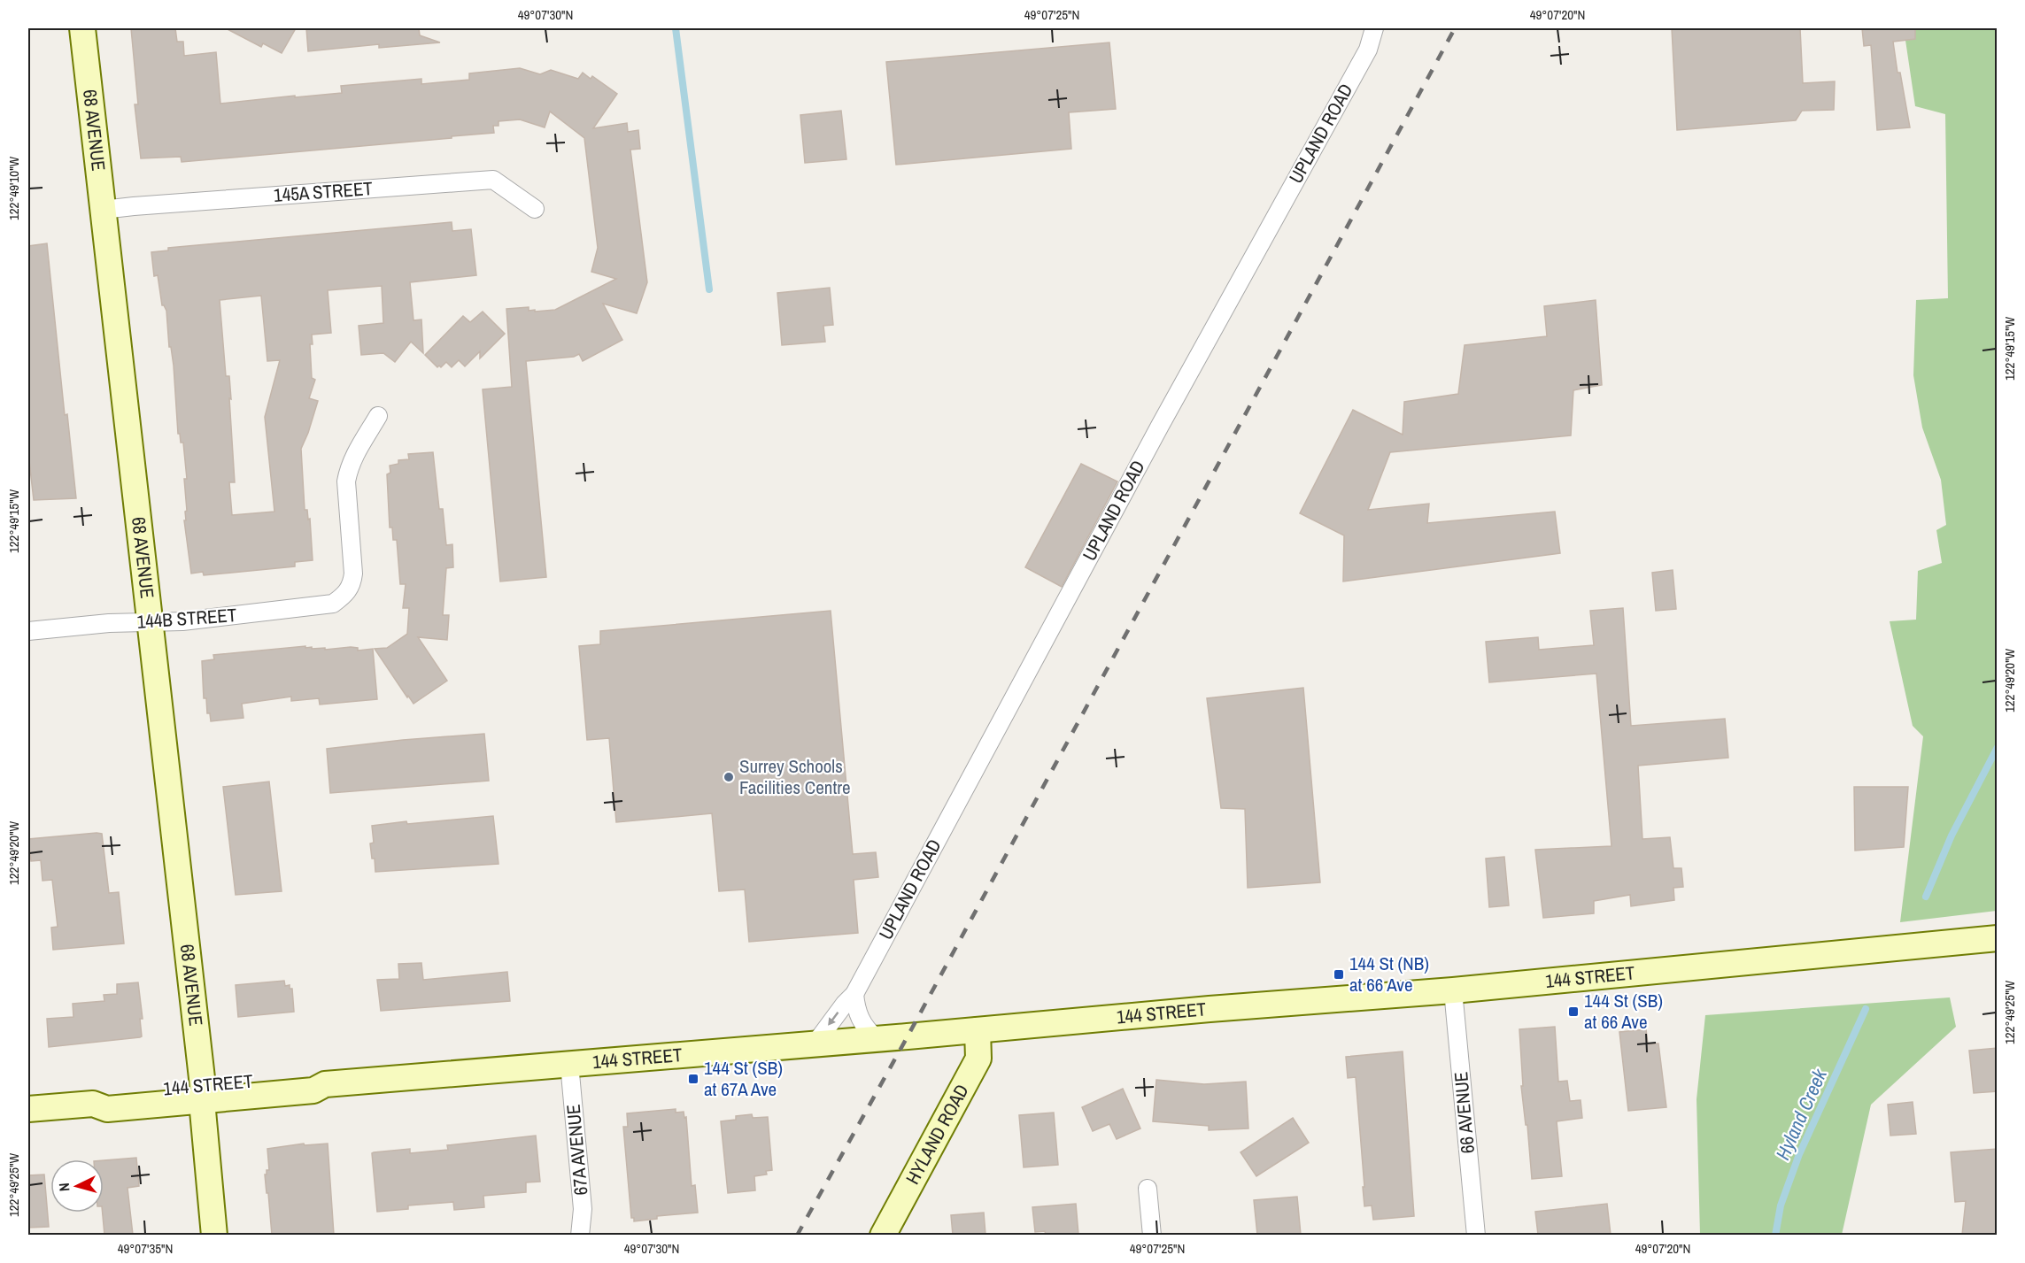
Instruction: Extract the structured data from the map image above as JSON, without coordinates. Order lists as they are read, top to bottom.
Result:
{
  "streets": {
    "main road": ["68 AVENUE", "144 STREET", "HYLAND ROAD"],
    "street": [
      "UPLAND ROAD",
      "145A STREET",
      "144B STREET",
      "66 AVENUE",
      "67A AVENUE"
    ]
  },
  "crossings": [
    ["68 AVENUE", "145A STREET"],
    ["68 AVENUE", "144B STREET"],
    ["68 AVENUE", "144 STREET"],
    ["UPLAND ROAD", "144 STREET"],
    ["144 STREET", "66 AVENUE"],
    ["144 STREET", "HYLAND ROAD"],
    ["144 STREET", "67A AVENUE"]
  ],
  "water": ["Hyland Creek"],
  "places": {
    "other": ["Surrey Schools Facilities Centre"],
    "transit": ["144 St (NB) at 66 Ave", "144 St (SB) at 66 Ave", "144 St (SB) at 67A Ave"]
  },
  "north": "left",
  "coordinates": [
    "49°07'30\"N",
    "49°07'25\"N",
    "49°07'20\"N",
    "122°49'10\"W",
    "122°49'15\"W",
    "122°49'20\"W",
    "122°49'25\"W",
    "49°07'35\"N"
  ]
}
